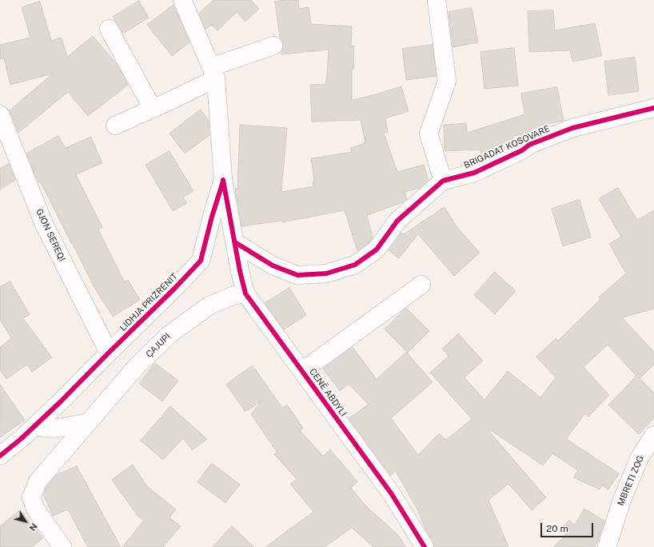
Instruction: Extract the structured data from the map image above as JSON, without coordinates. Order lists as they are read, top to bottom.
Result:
{
  "streets": {
    "street": [
      "BRIGADAT KOSOVARE",
      "GJON SEREQI",
      "LIDHJA PRIZRENIT",
      "ÇAJUPI",
      "CENË ABDYLI",
      "MBRETI ZOG"
    ]
  },
  "crossings": [
    ["BRIGADAT KOSOVARE", "LIDHJA PRIZRENIT"],
    ["BRIGADAT KOSOVARE", "CENË ABDYLI"],
    ["GJON SEREQI", "LIDHJA PRIZRENIT"],
    ["LIDHJA PRIZRENIT", "CENË ABDYLI"],
    ["ÇAJUPI", "CENË ABDYLI"]
  ],
  "scale_bar": "20 m",
  "north": "bottom right"
}
